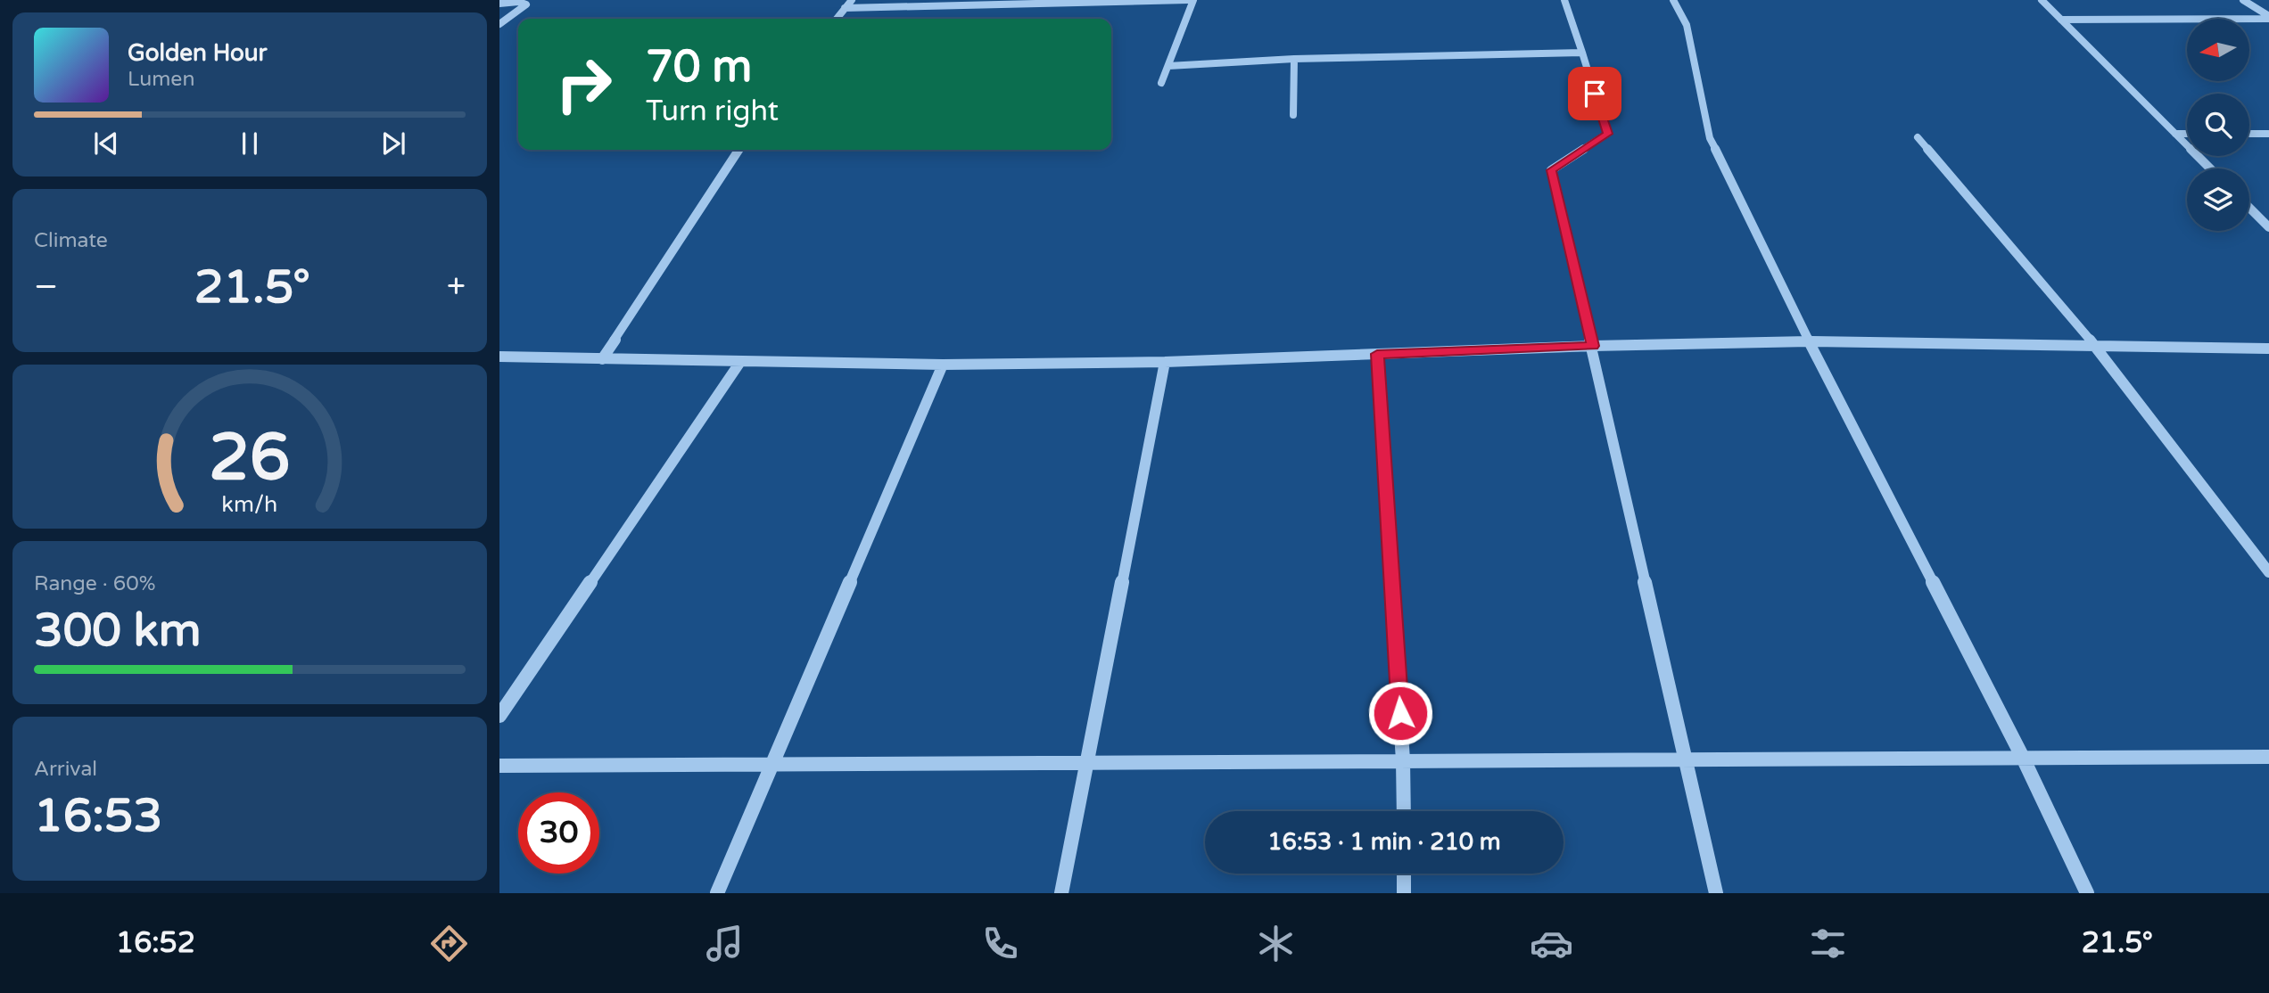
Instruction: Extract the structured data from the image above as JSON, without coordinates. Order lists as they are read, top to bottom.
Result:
{
  "north": "left",
  "page": {
    "turn": ["70 m", "Turn right"],
    "song": ["Golden Hour", "Lumen"],
    "tile": [
      "Climate",
      ["Range · 60%", "300 km"],
      ["Arrival", "16:53"]
    ],
    "heat": ["−", "21.5°", "+"],
    "limit": "30",
    "trip": "16:53 · 1 min · 210 m",
    "tabs": ["16:52", "21.5°"],
    "gauge": ["26", "km/h"]
  }
}
